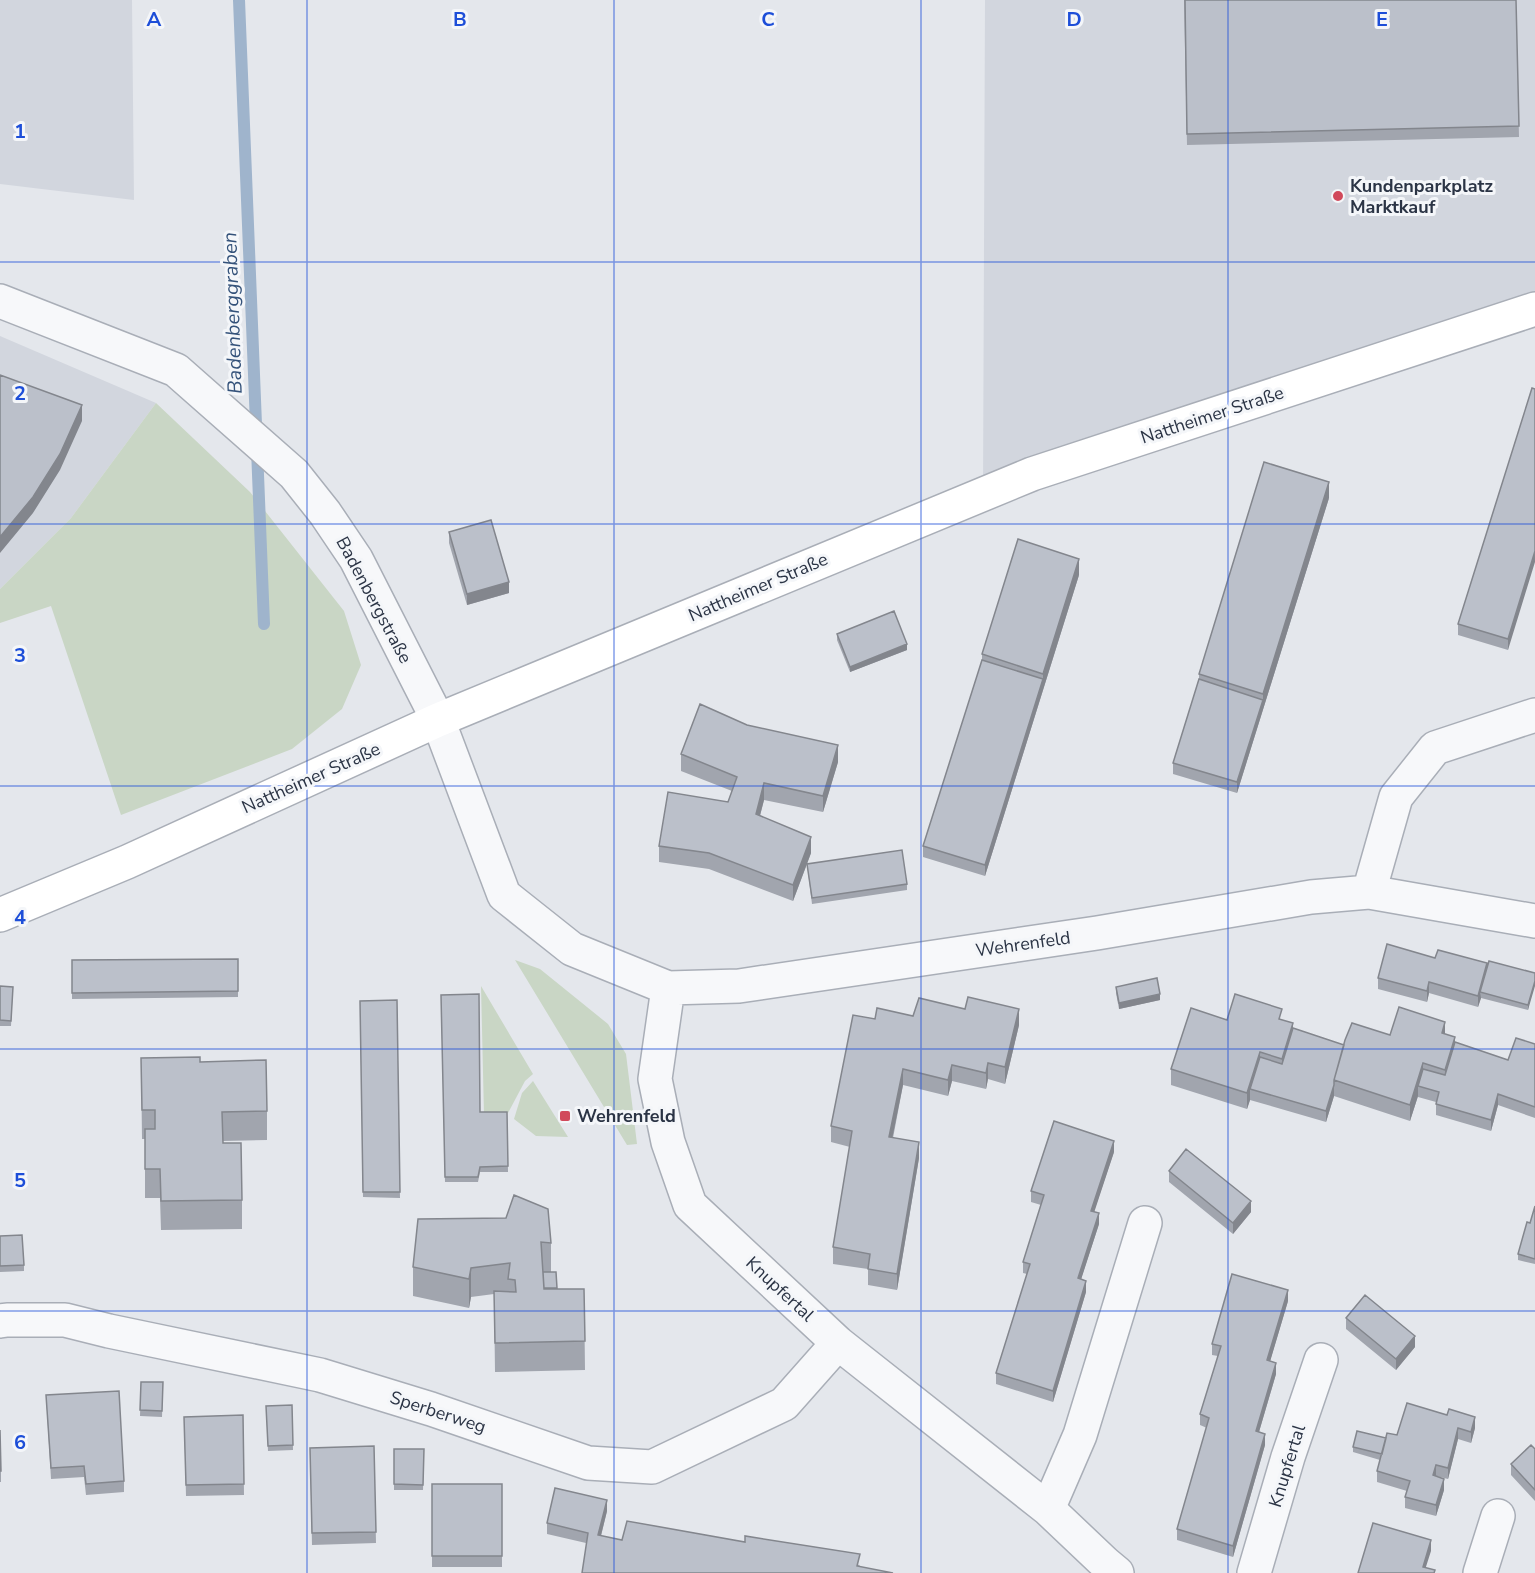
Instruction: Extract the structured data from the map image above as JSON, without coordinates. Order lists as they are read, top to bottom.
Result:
{
  "streets": {
    "street": [
      "Nattheimer Straße",
      "Badenbergstraße",
      "Wehrenfeld",
      "Knupfertal",
      "Sperberweg"
    ]
  },
  "crossings": [
    ["Nattheimer Straße", "Badenbergstraße"],
    ["Nattheimer Straße", "Wehrenfeld"],
    ["Badenbergstraße", "Wehrenfeld"],
    ["Wehrenfeld", "Knupfertal"],
    ["Knupfertal", "Sperberweg"]
  ],
  "water": ["Badenberggraben"],
  "places": {
    "other": ["Kundenparkplatz Marktkauf"],
    "transit": ["Wehrenfeld"]
  },
  "grid": {
    "columns": [
      "A",
      "B",
      "C",
      "D",
      "E"
    ],
    "rows": [
      "1",
      "2",
      "3",
      "4",
      "5",
      "6"
    ]
  }
}
